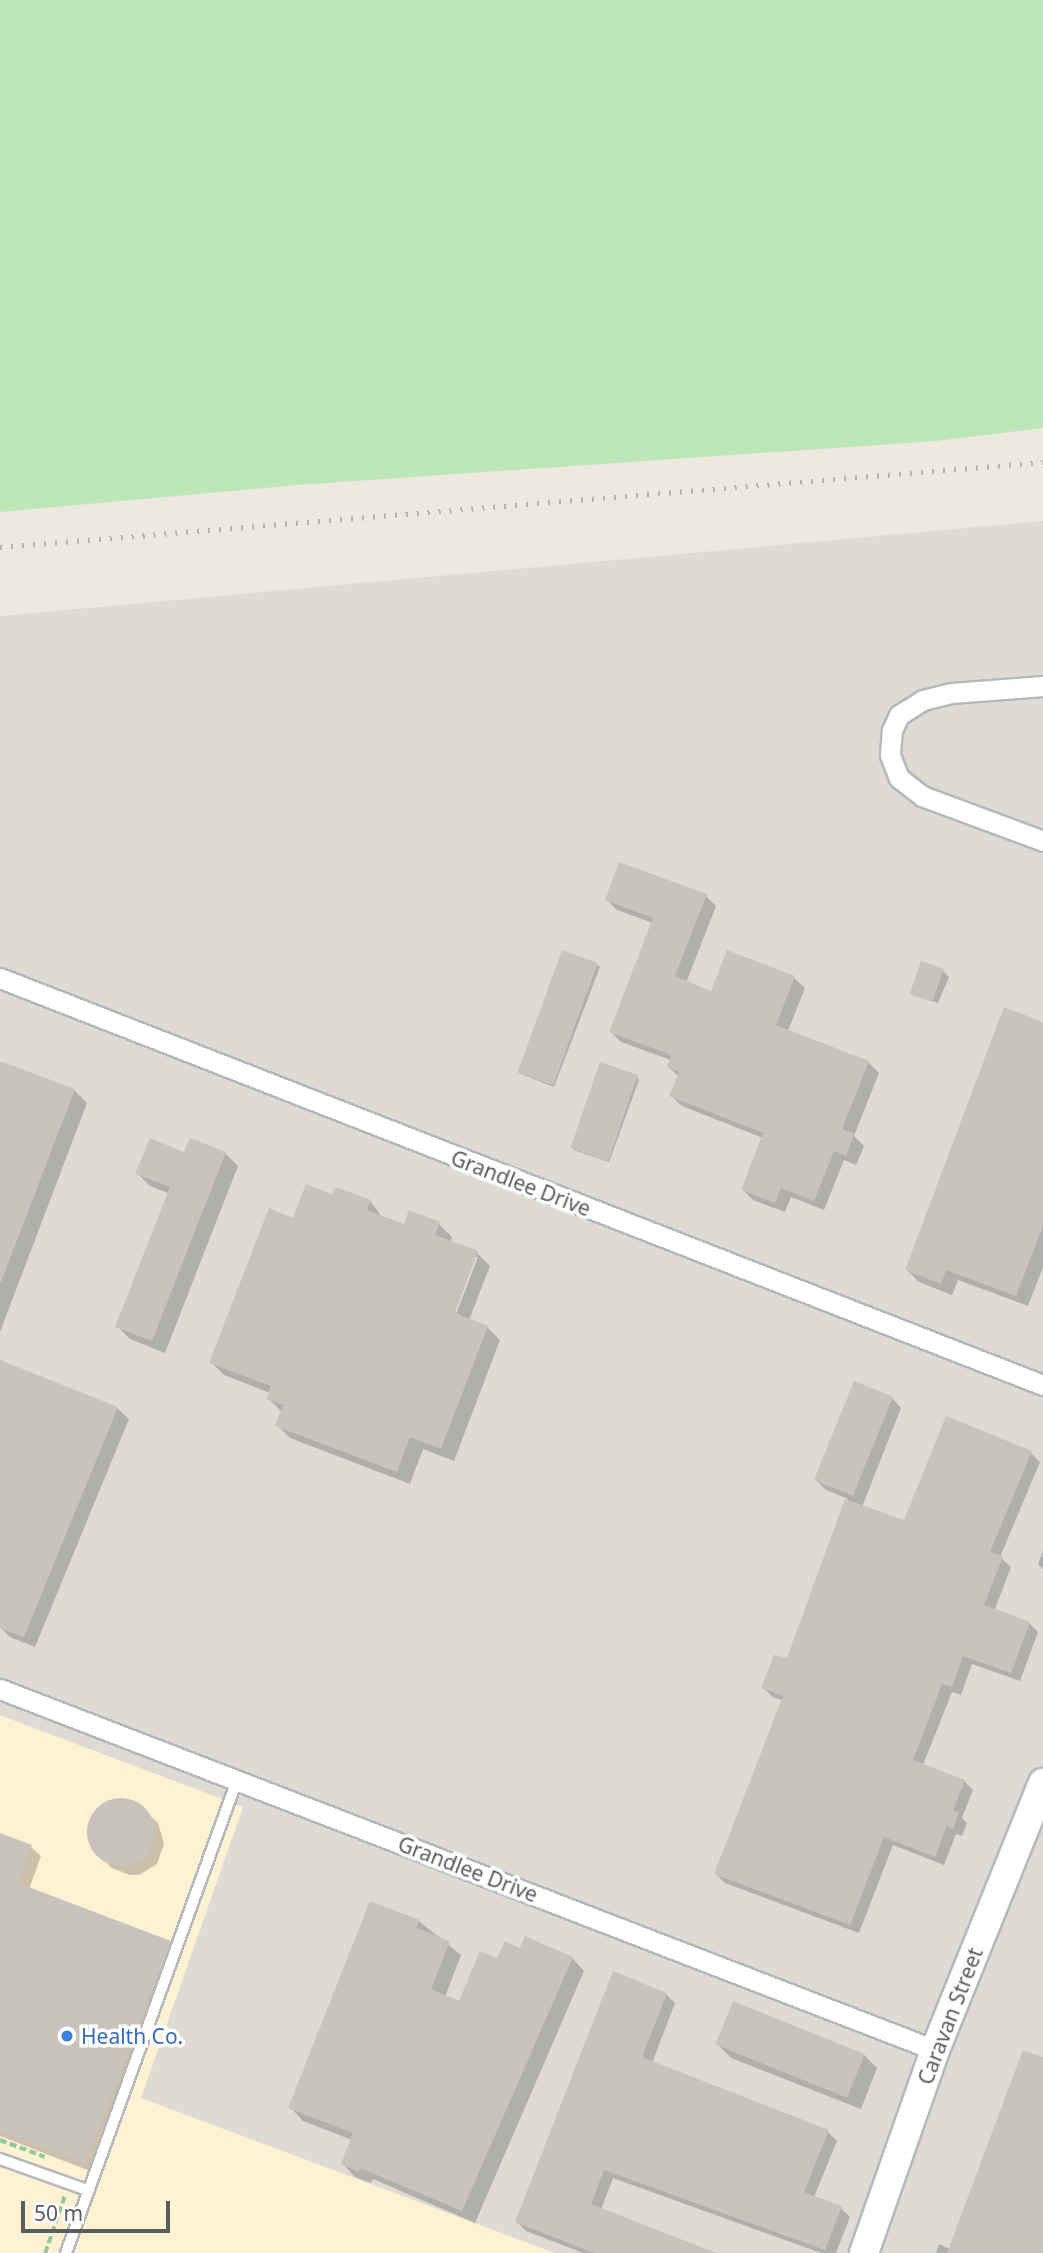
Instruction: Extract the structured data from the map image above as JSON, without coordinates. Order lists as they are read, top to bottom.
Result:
{
  "streets": {
    "street": ["Grandlee Drive", "Caravan Street"]
  },
  "crossings": [
    ["Grandlee Drive", "Caravan Street"]
  ],
  "places": ["Health Co."],
  "scale_bar": "50 m"
}
